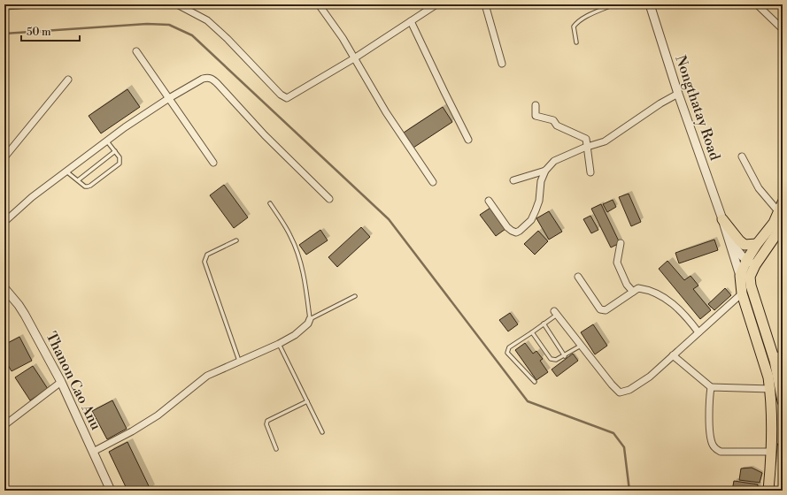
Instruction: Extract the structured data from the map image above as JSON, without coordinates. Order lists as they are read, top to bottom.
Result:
{
  "streets": {
    "street": ["Nongthatay Road", "Thanon Cao Anu"]
  },
  "scale_bar": "50 m"
}
